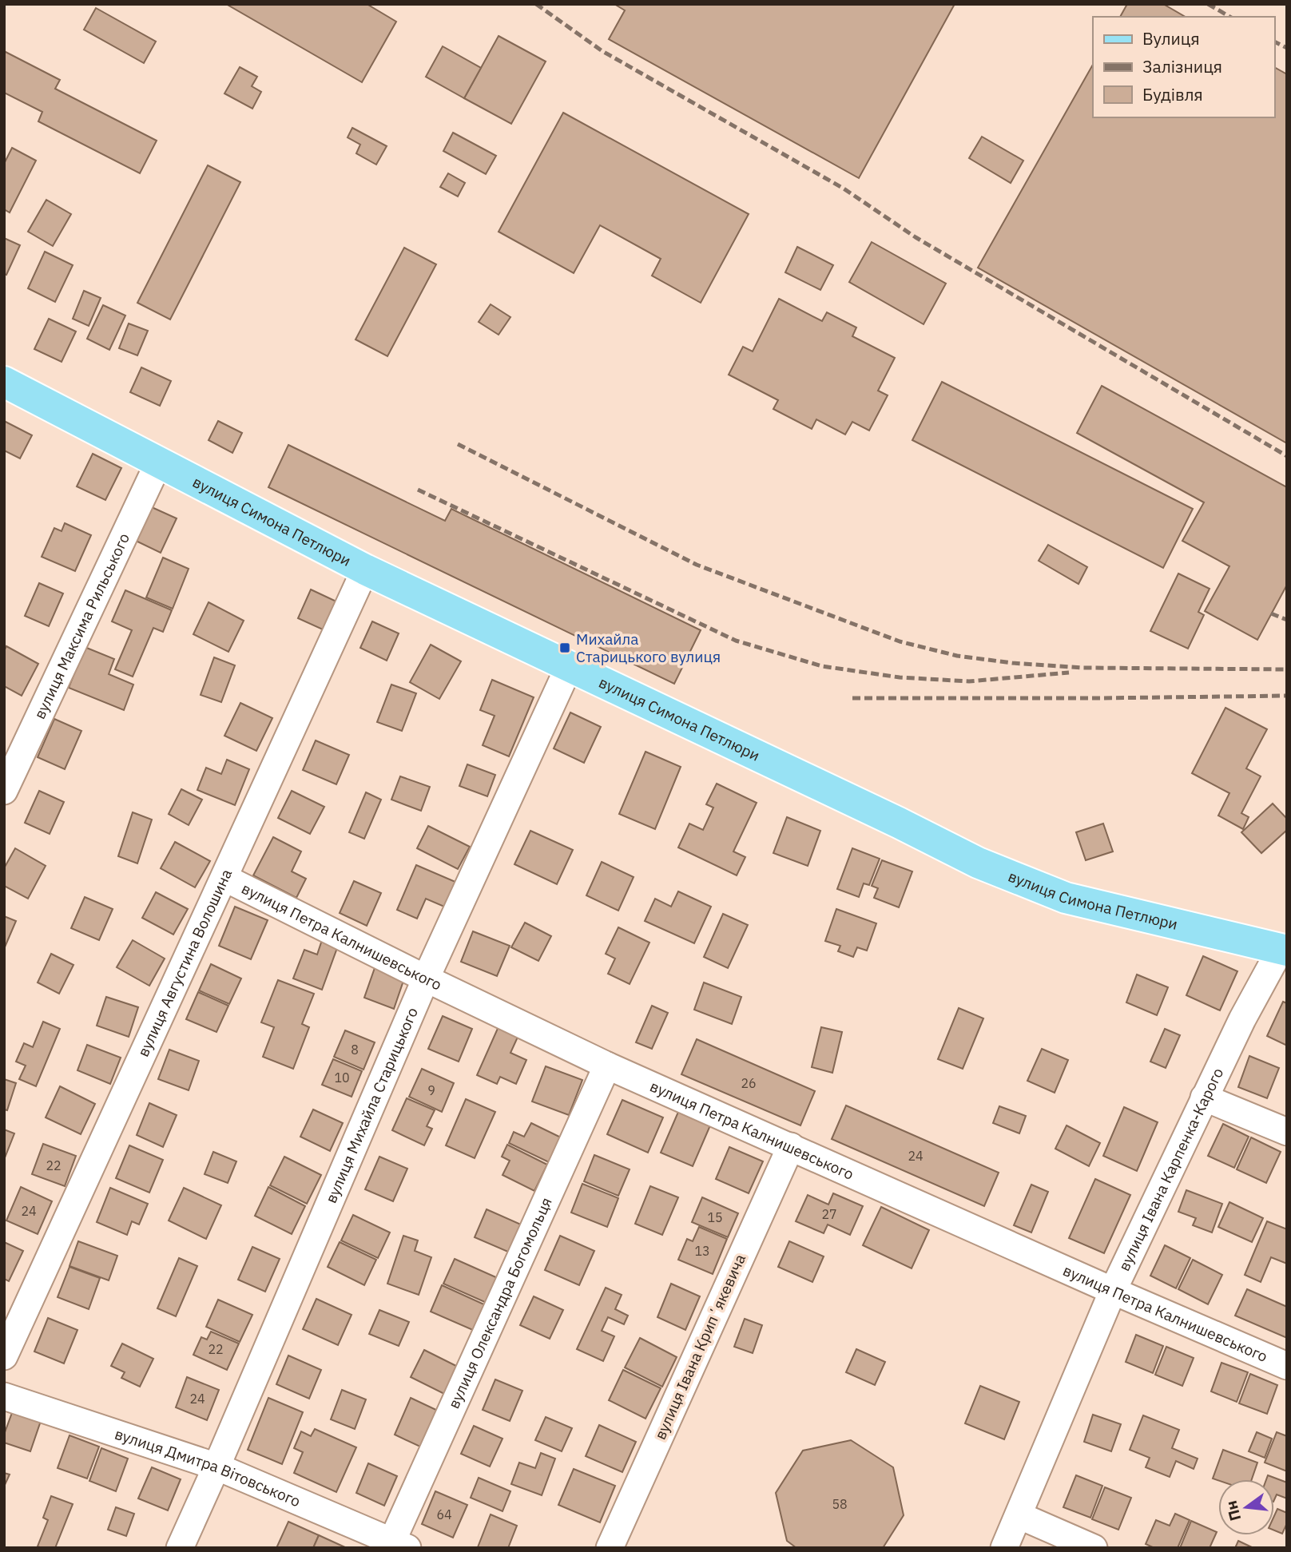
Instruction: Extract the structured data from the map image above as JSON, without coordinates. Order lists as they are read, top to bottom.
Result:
{
  "streets": {
    "main road": ["вулиця Симона Петлюри"],
    "street": [
      "вулиця Максима Рильського",
      "вулиця Петра Калнишевського",
      "вулиця Августина Волошина",
      "вулиця Михайла Старицького",
      "вулиця Івана Карпенка-Карого",
      "вулиця Олександра Богомольця",
      "вулиця Івана Крипʼякевича",
      "вулиця Дмитра Вітовського"
    ]
  },
  "crossings": [
    ["вулиця Симона Петлюри", "вулиця Максима Рильського"],
    ["вулиця Симона Петлюри", "вулиця Августина Волошина"],
    ["вулиця Симона Петлюри", "вулиця Михайла Старицького"],
    ["вулиця Симона Петлюри", "вулиця Івана Карпенка-Карого"],
    ["вулиця Петра Калнишевського", "вулиця Августина Волошина"],
    ["вулиця Петра Калнишевського", "вулиця Михайла Старицького"],
    ["вулиця Петра Калнишевського", "вулиця Івана Карпенка-Карого"],
    ["вулиця Петра Калнишевського", "вулиця Олександра Богомольця"],
    ["вулиця Петра Калнишевського", "вулиця Івана Крипʼякевича"],
    ["вулиця Михайла Старицького", "вулиця Дмитра Вітовського"],
    ["вулиця Олександра Богомольця", "вулиця Дмитра Вітовського"]
  ],
  "places": {
    "transit": ["Михайла Старицького вулиця"]
  },
  "house_numbers": [
    "8",
    "10",
    "26",
    "9",
    "24",
    "22",
    "24",
    "27",
    "15",
    "13",
    "22",
    "24",
    "58",
    "64"
  ],
  "legend": ["Вулиця", "Залізниця", "Будівля"],
  "north": "left"
}
